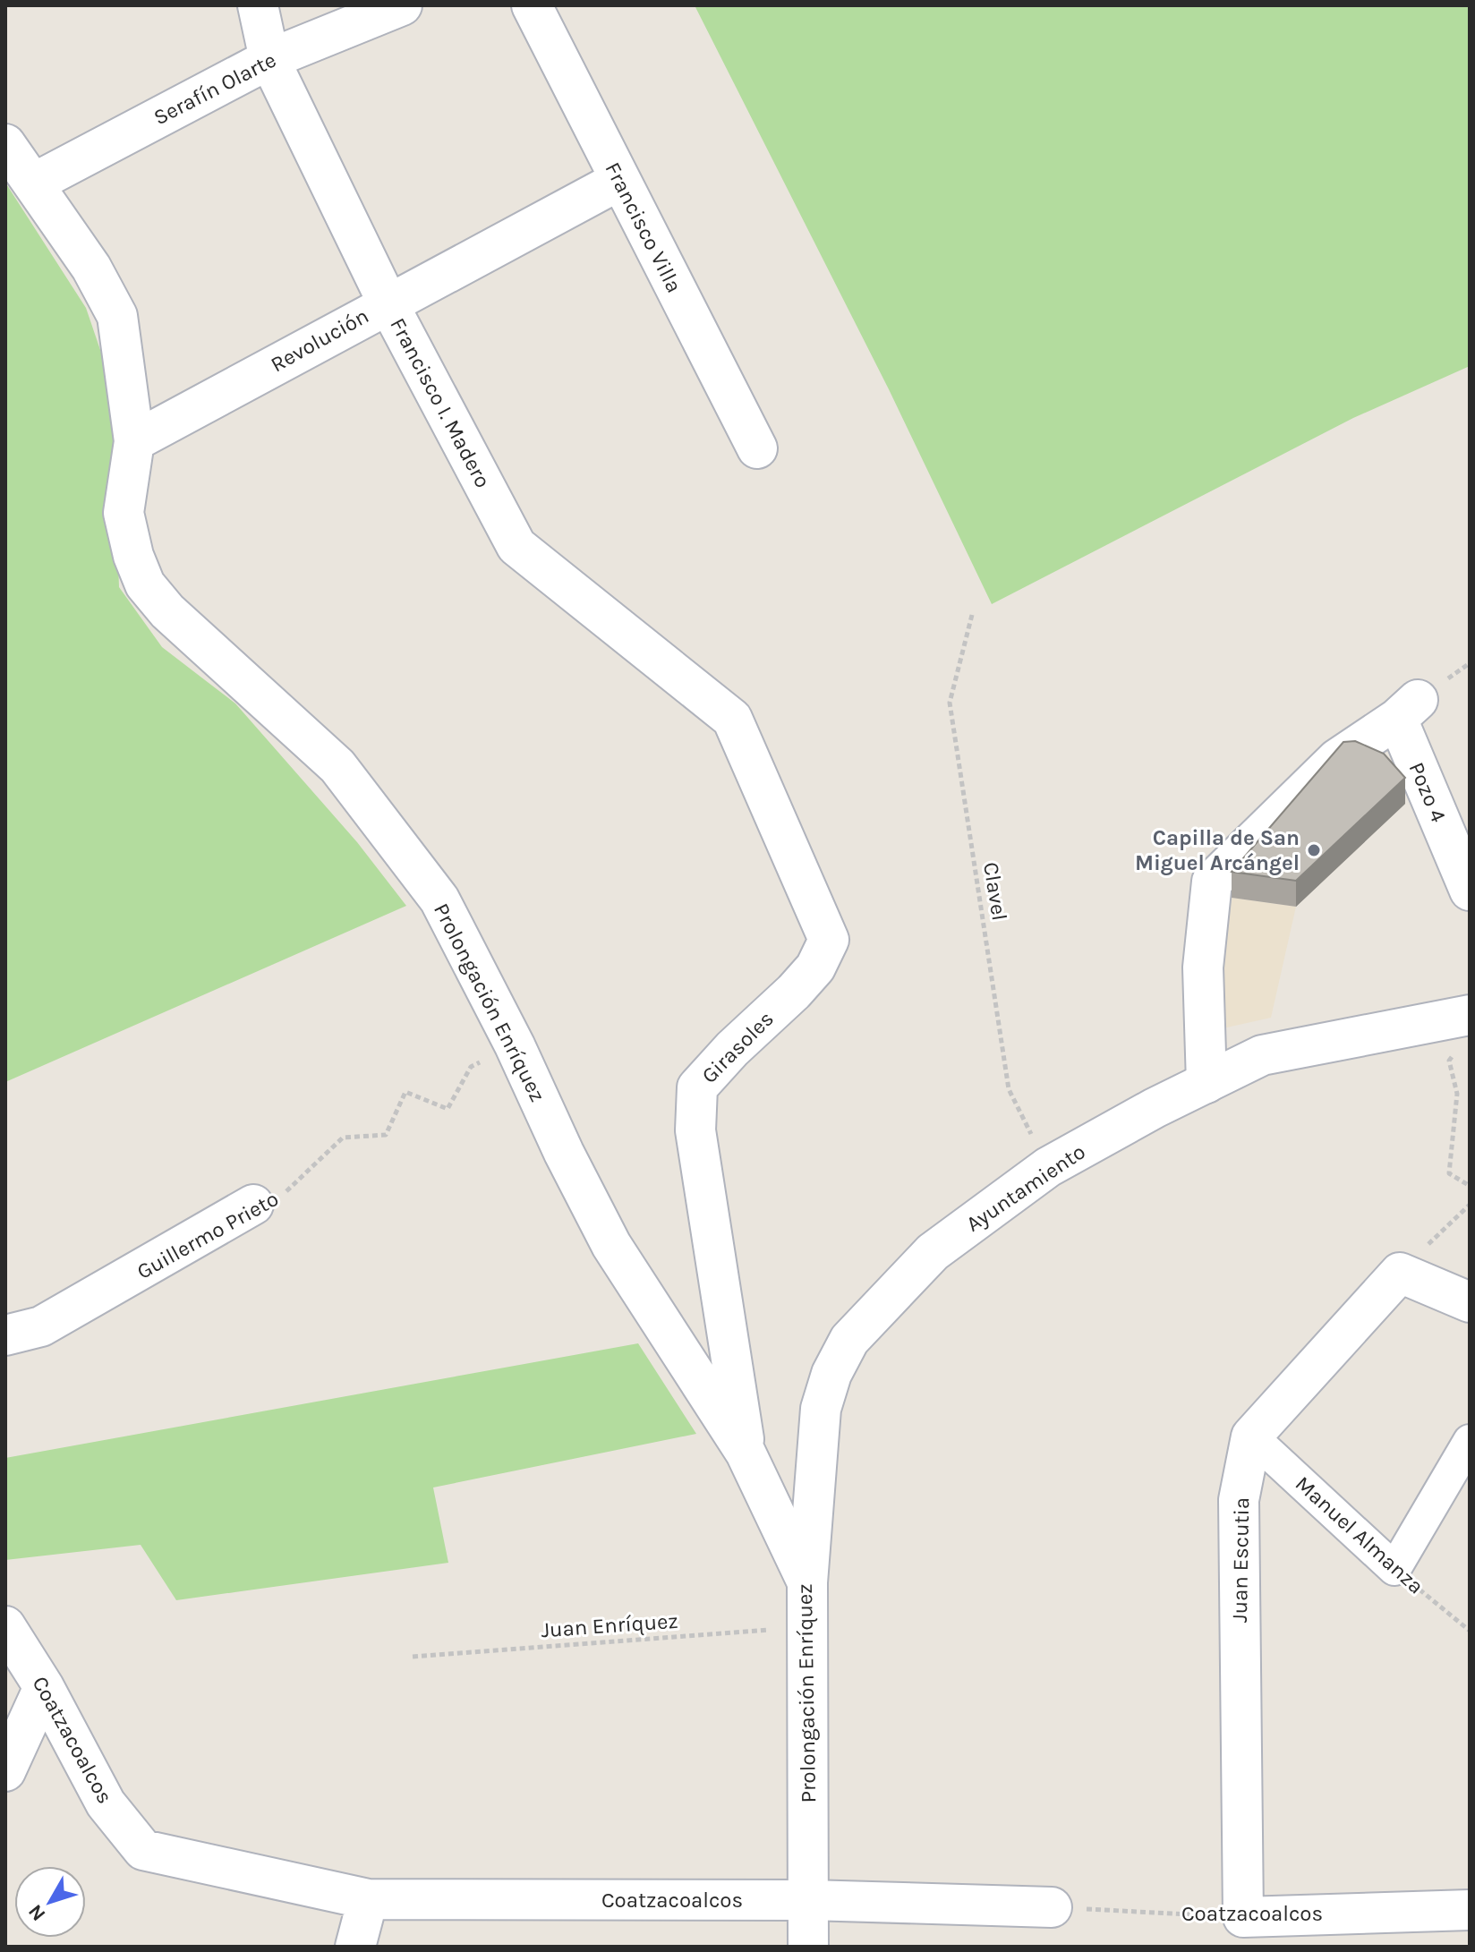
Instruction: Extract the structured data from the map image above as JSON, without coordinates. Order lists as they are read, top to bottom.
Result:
{
  "streets": {
    "street": [
      "Serafín Olarte",
      "Francisco Villa",
      "Revolución",
      "Francisco I. Madero",
      "Pozo 4",
      "Prolongación Enríquez",
      "Girasoles",
      "Ayuntamiento",
      "Guillermo Prieto",
      "Manuel Almanza",
      "Juan Escutia",
      "Coatzacoalcos"
    ],
    "path": ["Clavel", "Juan Enríquez"]
  },
  "crossings": [
    ["Serafín Olarte", "Francisco I. Madero"],
    ["Serafín Olarte", "Prolongación Enríquez"],
    ["Francisco Villa", "Revolución"],
    ["Revolución", "Francisco I. Madero"],
    ["Revolución", "Prolongación Enríquez"],
    ["Francisco I. Madero", "Girasoles"],
    ["Pozo 4", "Ayuntamiento"],
    ["Clavel", "Ayuntamiento"],
    ["Prolongación Enríquez", "Girasoles"],
    ["Prolongación Enríquez", "Ayuntamiento"],
    ["Prolongación Enríquez", "Guillermo Prieto"],
    ["Prolongación Enríquez", "Juan Enríquez"],
    ["Prolongación Enríquez", "Coatzacoalcos"],
    ["Manuel Almanza", "Juan Escutia"],
    ["Juan Escutia", "Coatzacoalcos"]
  ],
  "places": ["Capilla de San Miguel Arcángel"],
  "north": "bottom left"
}
